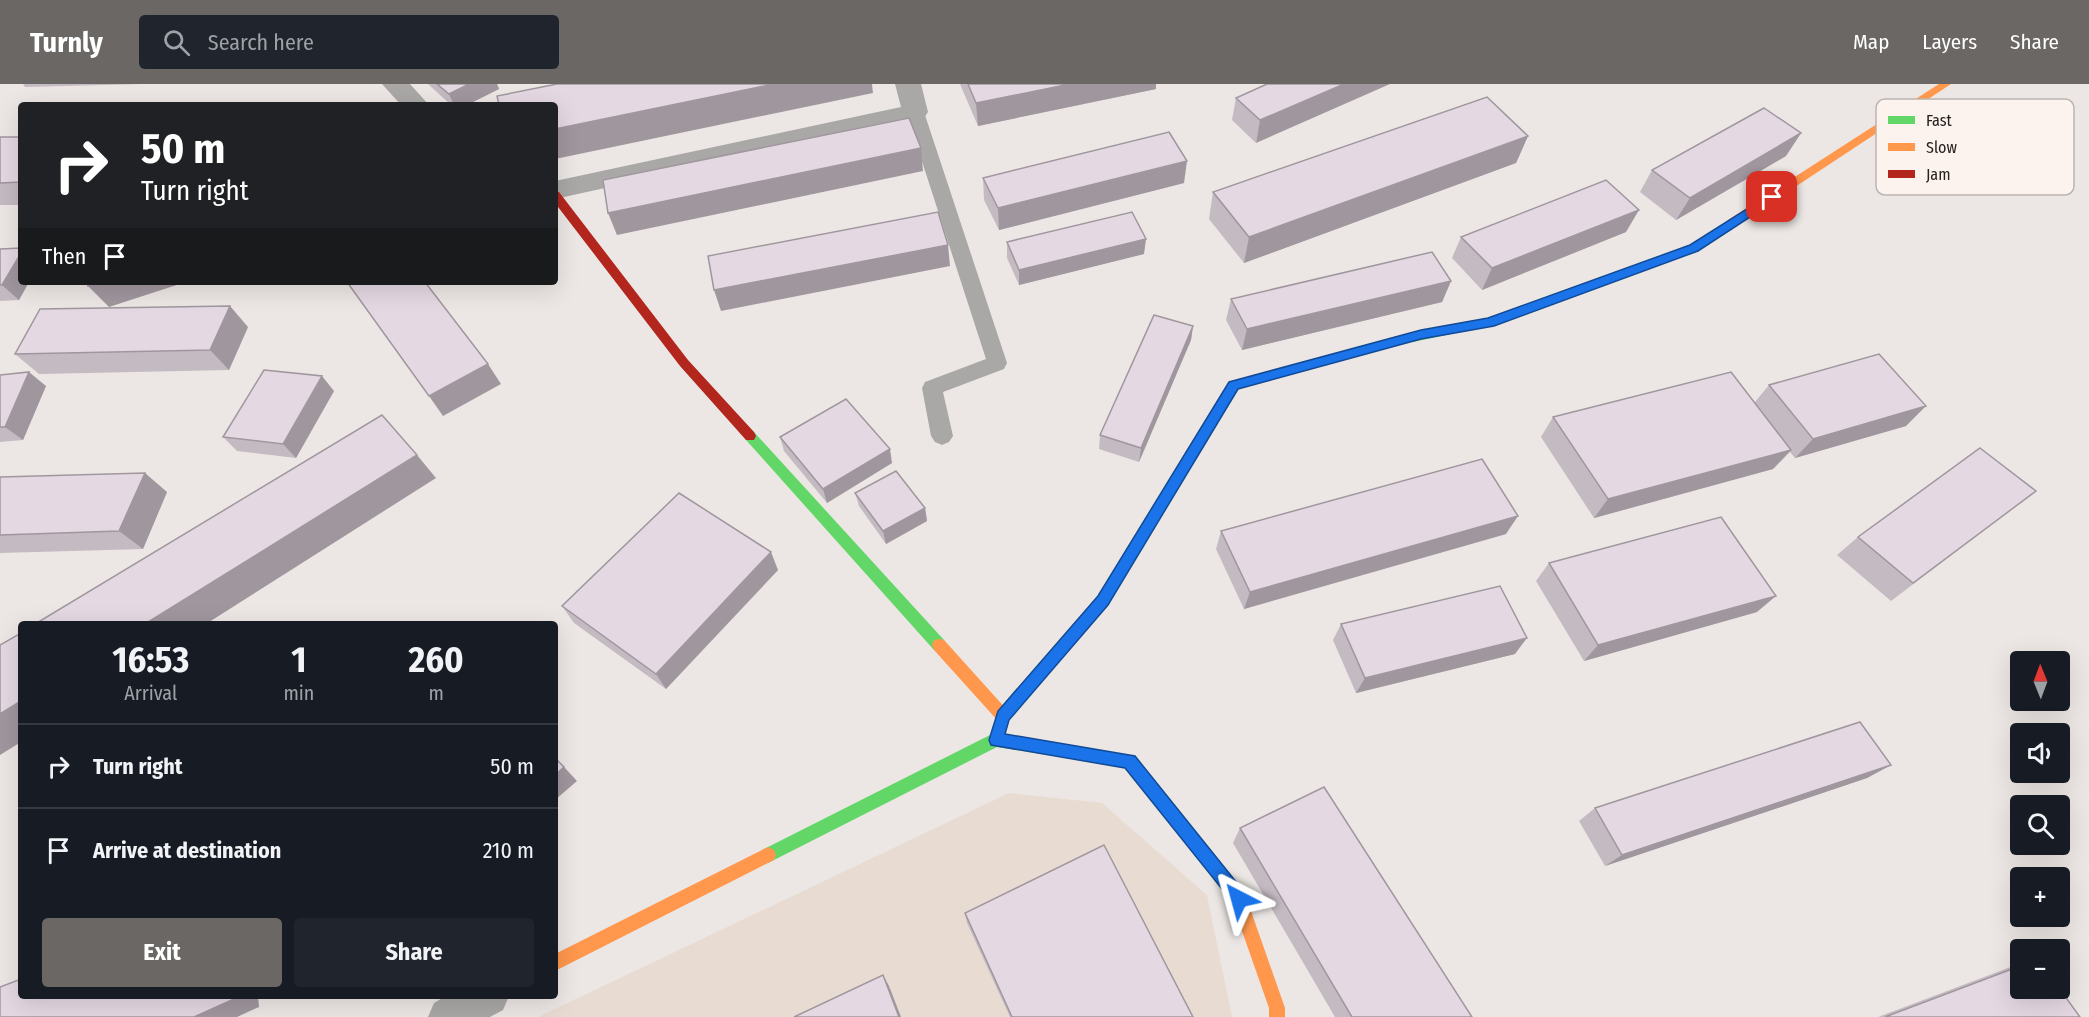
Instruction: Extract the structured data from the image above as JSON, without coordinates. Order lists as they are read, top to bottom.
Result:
{
  "legend": ["Fast", "Slow", "Jam"],
  "north": "top",
  "page": {
    "header": "Turnly",
    "search": "Search here",
    "nav": ["Map", "Layers", "Share"],
    "turn": ["50 m", "Turn right"],
    "then": "Then",
    "eta": [
      "16:53",
      "Arrival",
      "1",
      "min",
      "260",
      "m"
    ],
    "map_buttons": ["+", "−"],
    "list": [
      {
        "name": "Turn right",
        "value": "50 m"
      },
      {
        "name": "Arrive at destination",
        "value": "210 m"
      }
    ],
    "buttons": ["Exit", "Share"]
  }
}
